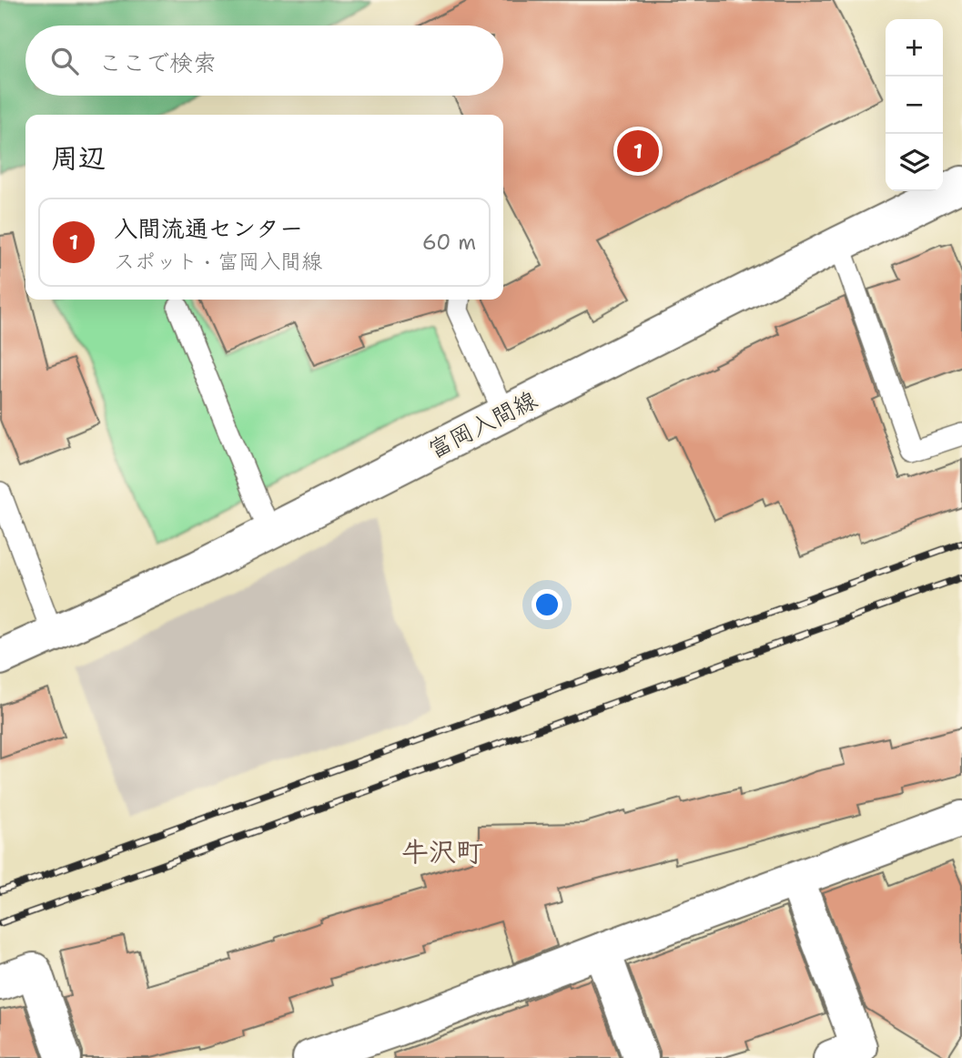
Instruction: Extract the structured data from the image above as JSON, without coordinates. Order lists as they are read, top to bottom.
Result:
{
  "streets": {
    "street": ["富岡入間線"]
  },
  "districts": ["牛沢町"],
  "page": {
    "map_buttons": ["+", "−"],
    "search": "ここで検索",
    "heading": "周辺",
    "pins": "1",
    "list": [
      {
        "mark": "1",
        "name": "入間流通センター",
        "note": "スポット · 富岡入間線",
        "value": "60 m"
      }
    ]
  }
}
